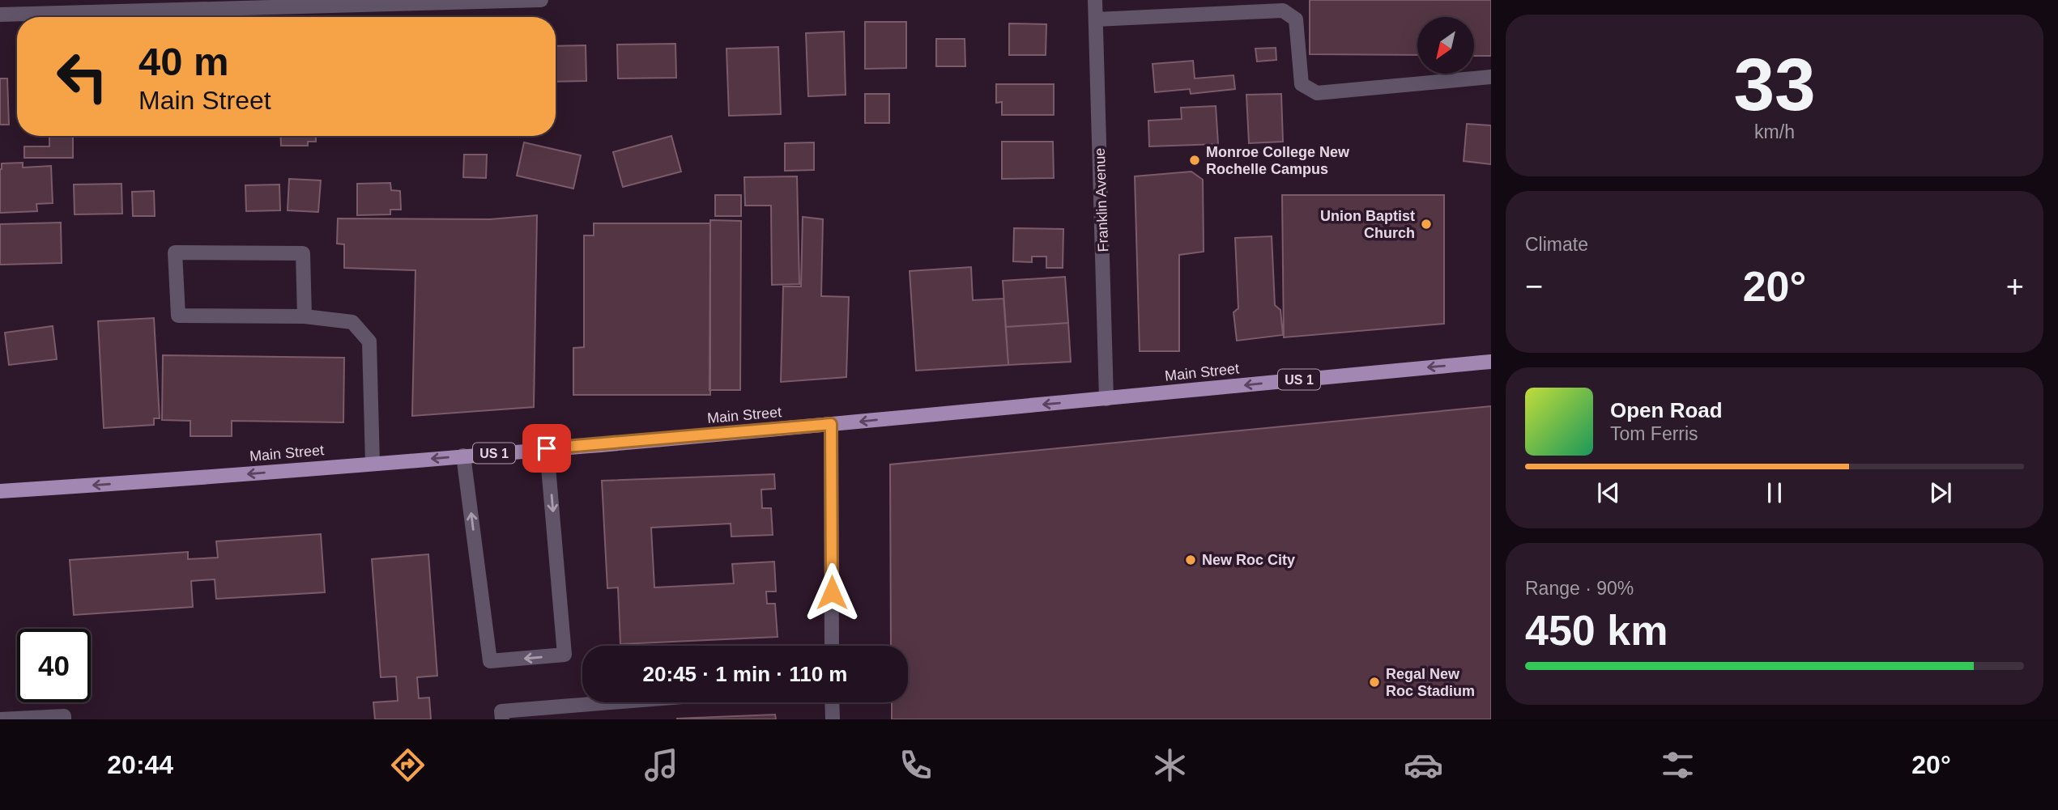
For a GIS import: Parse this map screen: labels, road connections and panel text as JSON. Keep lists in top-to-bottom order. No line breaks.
{"streets":{"main road":["Main Street","US 1"],"street":["Franklin Avenue"]},"crossings":[["Franklin Avenue","Main Street"]],"one_way":["Main Street"],"places":["Monroe College New Rochelle Campus","Union Baptist Church","New Roc City","Regal New Roc Stadium"],"north":"bottom left","page":{"tile":[["33","km/h"],"Climate",["Range · 90%","450 km"]],"turn":["40 m","Main Street"],"heat":["−","20°","+"],"song":["Open Road","Tom Ferris"],"limit":"40","trip":"20:45 · 1 min · 110 m","tabs":["20:44","20°"]}}
